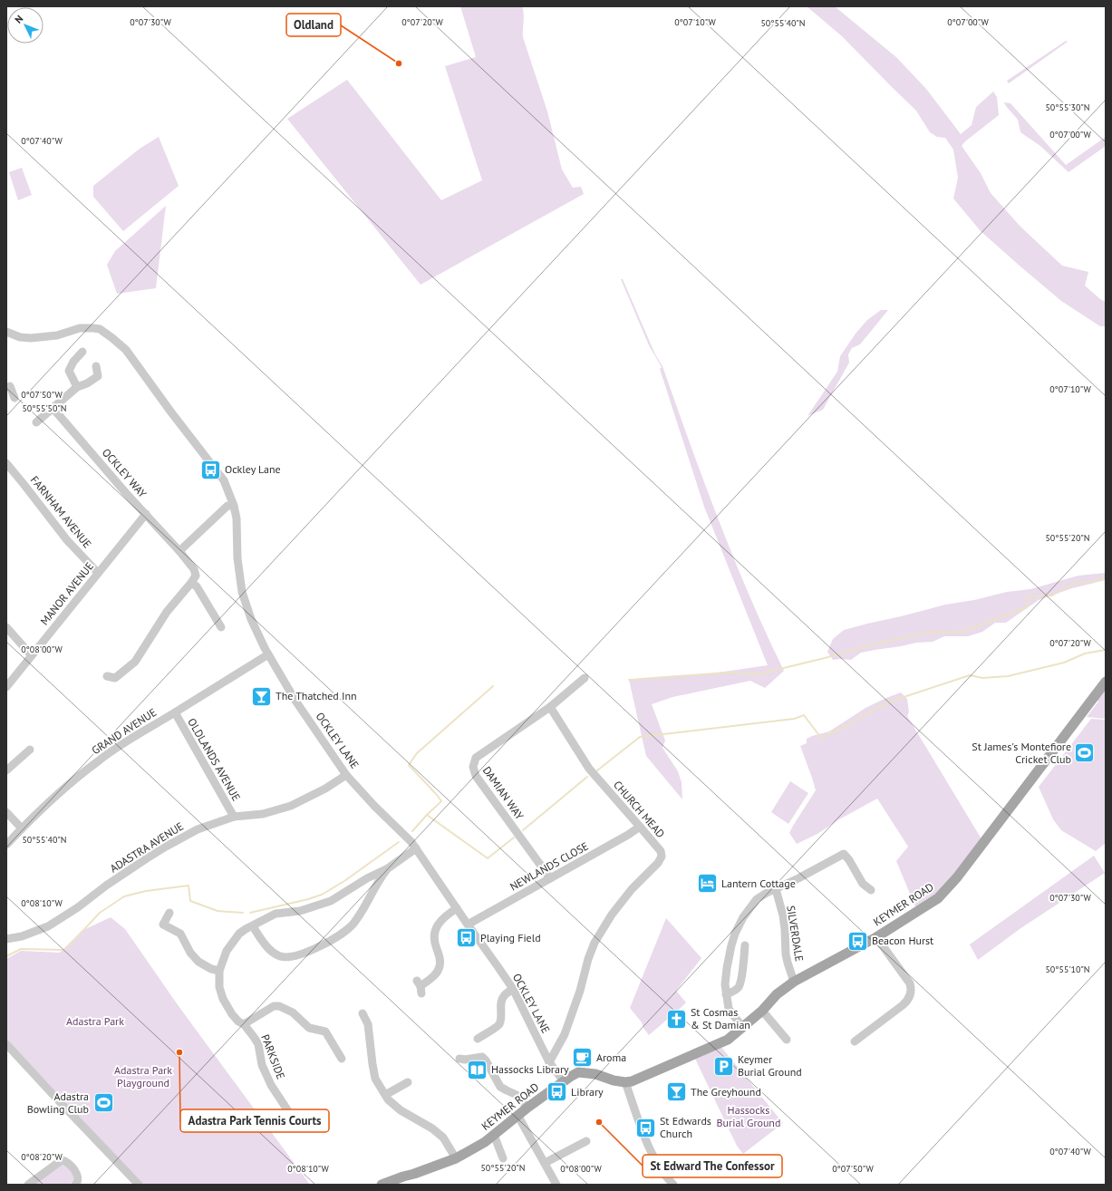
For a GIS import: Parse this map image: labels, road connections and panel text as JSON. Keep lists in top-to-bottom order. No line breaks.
{"streets":{"main road":["KEYMER ROAD"],"street":["OCKLEY WAY","FARNHAM AVENUE","MANOR AVENUE","GRAND AVENUE","OCKLEY LANE","OLDLANDS AVENUE","DAMIAN WAY","CHURCH MEAD","ADASTRA AVENUE","NEWLANDS CLOSE","SILVERDALE","PARKSIDE"]},"crossings":[["OCKLEY WAY","MANOR AVENUE"],["FARNHAM AVENUE","MANOR AVENUE"],["GRAND AVENUE","OCKLEY LANE"],["GRAND AVENUE","OLDLANDS AVENUE"],["OCKLEY LANE","CHURCH MEAD"],["OCKLEY LANE","ADASTRA AVENUE"],["OCKLEY LANE","NEWLANDS CLOSE"],["OCKLEY LANE","KEYMER ROAD"],["OLDLANDS AVENUE","ADASTRA AVENUE"],["DAMIAN WAY","CHURCH MEAD"],["DAMIAN WAY","NEWLANDS CLOSE"],["CHURCH MEAD","NEWLANDS CLOSE"],["KEYMER ROAD","SILVERDALE"]],"parks":["Adastra Park","Adastra Park Playground","Hassocks Burial Ground"],"places":{"other":["Oldland","Adastra Park Tennis Courts","St Edward The Confessor"],"bus stop":["Ockley Lane","Playing Field","Beacon Hurst","Library","St Edwards Church"],"bar":["The Thatched Inn","The Greyhound"],"sports":["St James's Montefiore Cricket Club","Adastra Bowling Club"],"hotel":["Lantern Cottage"],"church":["St Cosmas & St Damian"],"cafe":["Aroma"],"parking":["Keymer Burial Ground"],"library":["Hassocks Library"]},"north":"top left","coordinates":["0°07'30\"W","0°07'20\"W","0°07'10\"W","0°07'00\"W","50°55'40\"N","50°55'30\"N","0°07'40\"W","0°07'50\"W","50°55'50\"N","50°55'20\"N","0°08'00\"W","0°08'10\"W","50°55'10\"N","0°08'20\"W"]}
